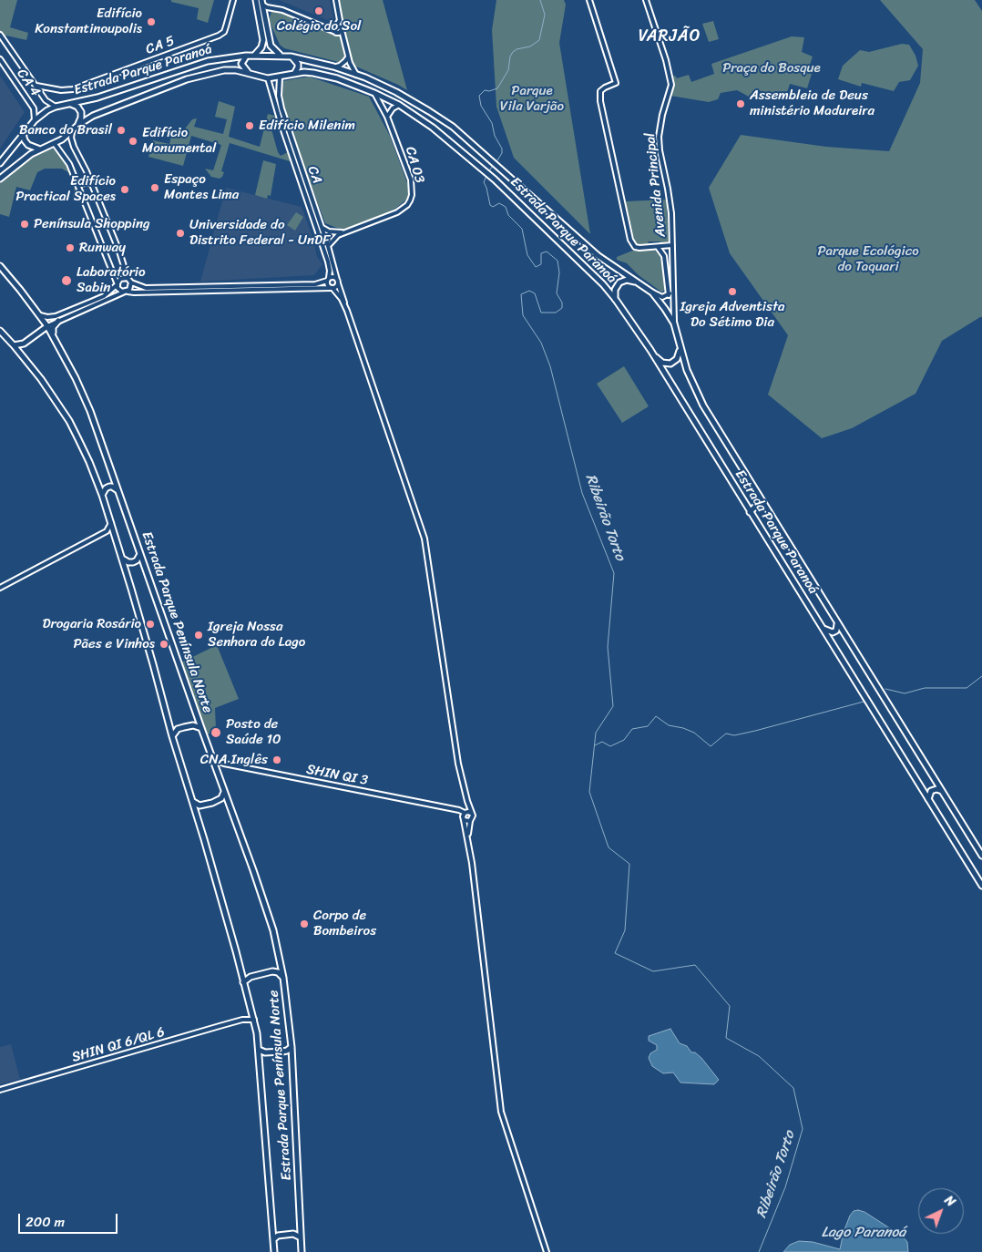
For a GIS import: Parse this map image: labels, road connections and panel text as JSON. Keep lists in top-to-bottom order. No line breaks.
{"streets":{"main road":["Estrada Parque Paranoá","Estrada Parque Península Norte"],"street":["CA 5","CA 4","CA 03","CA","Avenida Principal","SHIN QI 3","SHIN QI 6/QL 6"]},"crossings":[["Estrada Parque Paranoá","CA 4"],["Estrada Parque Paranoá","CA 03"],["Estrada Parque Paranoá","CA"],["Estrada Parque Paranoá","Avenida Principal"],["CA 03","CA"],["Estrada Parque Península Norte","SHIN QI 3"],["Estrada Parque Península Norte","SHIN QI 6/QL 6"]],"districts":["VARJÃO"],"water":["Ribeirão Torto","Lago Paranoá"],"parks":["Praça do Bosque","Parque Vila Varjão","Parque Ecológico do Taquari"],"places":["Colégio do Sol","Edifício Konstantinoupolis","Assembleia de Deus ministério Madureira","Edifício Milenim","Banco do Brasil","Edifício Monumental","Espaço Montes Lima","Edifício Practical Spaces","Península Shopping","Universidade do Distrito Federal - UnDF","Runway","Laboratório Sabin","Igreja Adventista Do Sétimo Dia","Drogaria Rosário","Igreja Nossa Senhora do Lago","Pães e Vinhos","Posto de Saúde 10","CNA Inglês","Corpo de Bombeiros"],"scale_bar":"200 m","north":"top right"}
